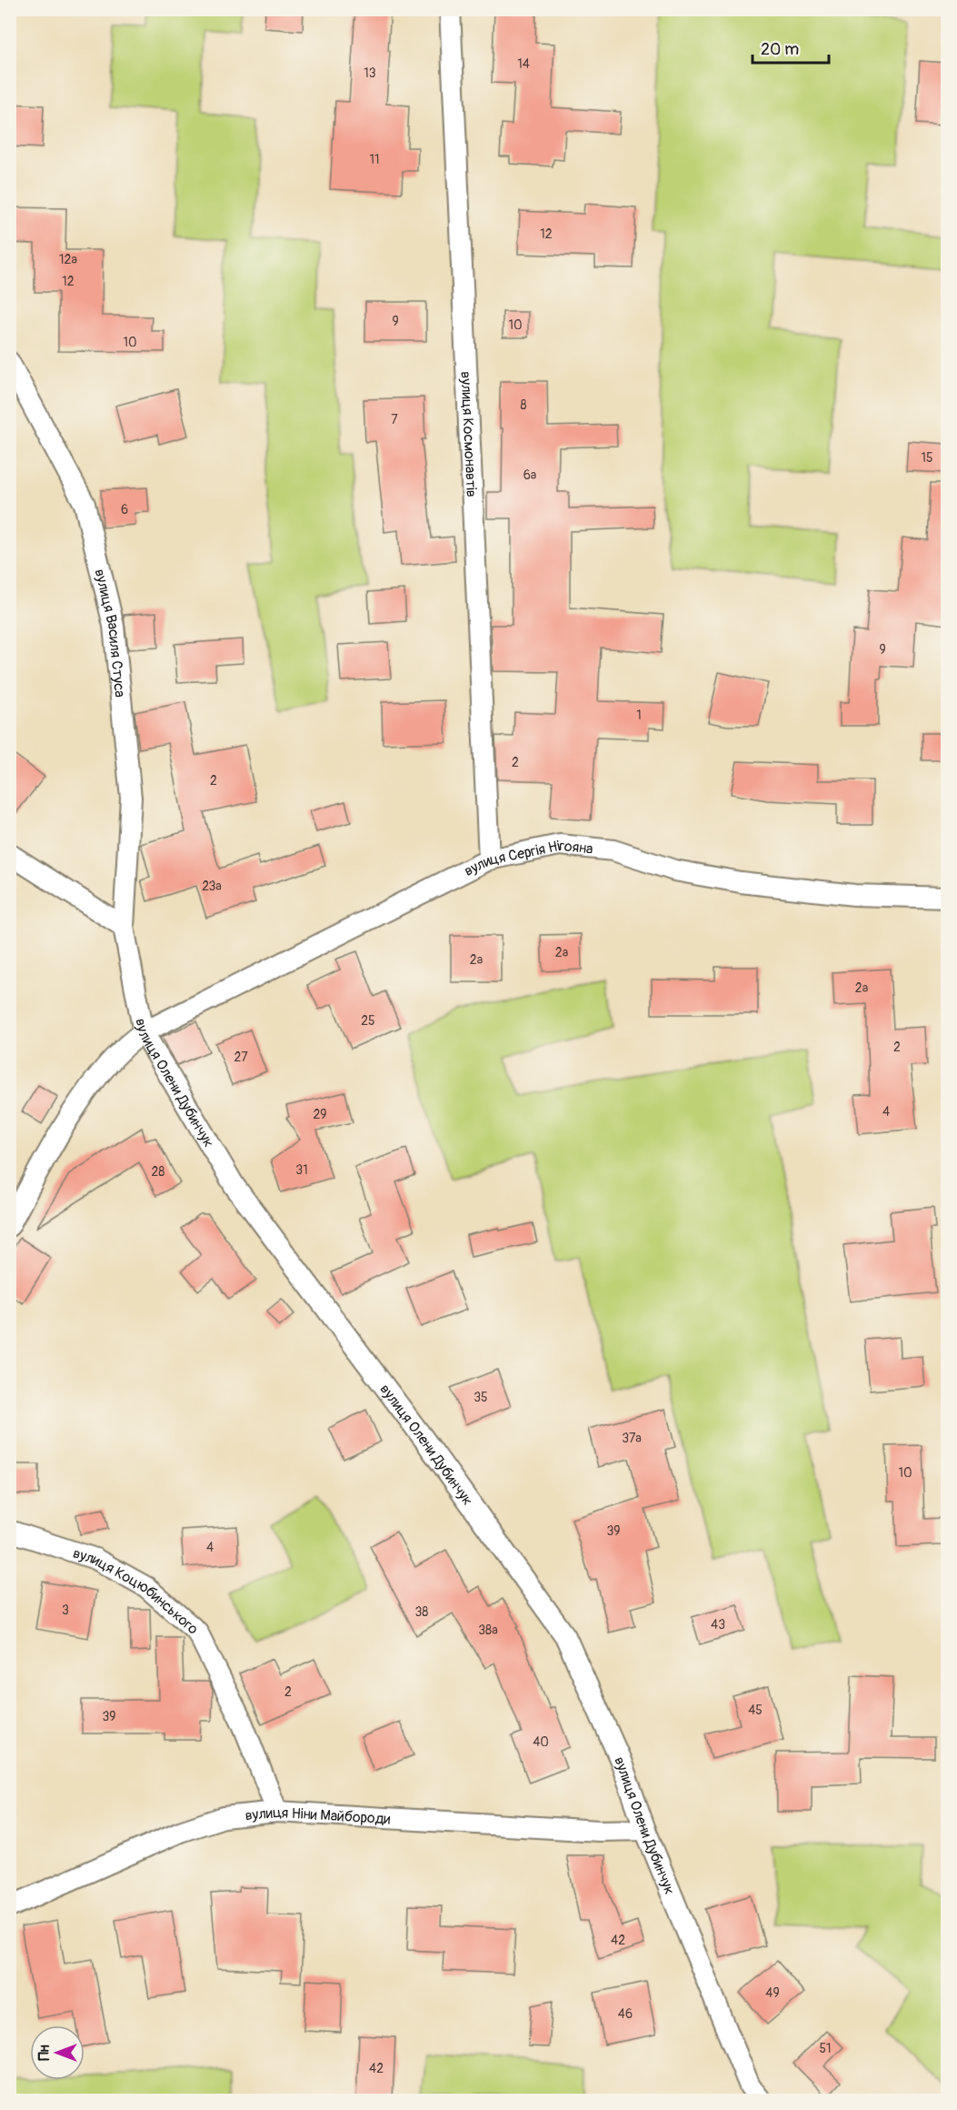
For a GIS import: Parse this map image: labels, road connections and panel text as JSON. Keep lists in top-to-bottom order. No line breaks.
{"streets":{"street":["вулиця Космонавтів","вулиця Василя Стуса","вулиця Сергія Нігояна","вулиця Олени Дубинчук","вулиця Коцюбинського","вулиця Ніни Майбороди"]},"crossings":[["вулиця Космонавтів","вулиця Сергія Нігояна"],["вулиця Василя Стуса","вулиця Олени Дубинчук"],["вулиця Сергія Нігояна","вулиця Олени Дубинчук"],["вулиця Олени Дубинчук","вулиця Ніни Майбороди"],["вулиця Коцюбинського","вулиця Ніни Майбороди"]],"house_numbers":["14","13","11","12","12а","12","9","10","10","8","7","15","6а","6","9","1","2","2","23а","2а","2а","2а","25","2","27","4","29","31","28","35","37а","10","39","4","3","38","43","38а","2","45","39","40","42","49","46","51","42"],"scale_bar":"20 m","north":"left"}
